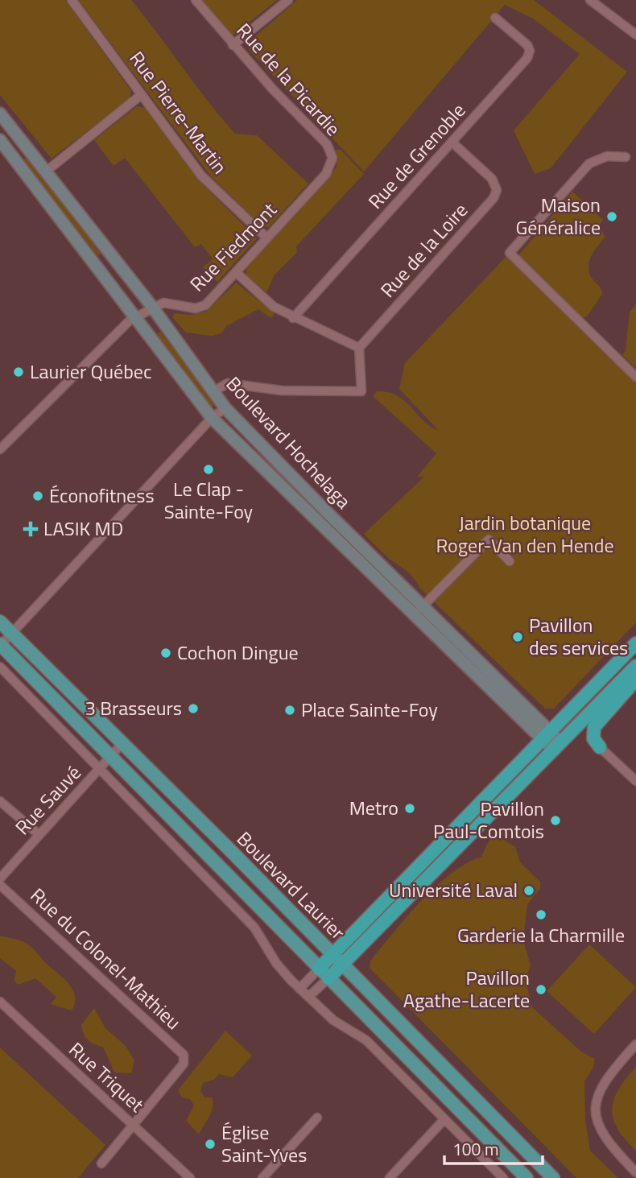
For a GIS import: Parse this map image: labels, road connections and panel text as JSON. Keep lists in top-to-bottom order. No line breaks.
{"streets":{"main road":["Boulevard Hochelaga","Boulevard Laurier"],"street":["Rue de la Picardie","Rue Pierre-Martin","Rue de Grenoble","Rue Fiedmont","Rue de la Loire","Rue Sauvé","Rue du Colonel-Mathieu","Rue Triquet"]},"crossings":[["Rue de la Picardie","Rue Fiedmont"],["Rue Pierre-Martin","Rue Fiedmont"],["Rue de Grenoble","Rue de la Loire"],["Rue Fiedmont","Boulevard Hochelaga"],["Rue Sauvé","Boulevard Laurier"],["Rue du Colonel-Mathieu","Rue Triquet"]],"parks":["Jardin botanique Roger-Van den Hende"],"places":{"other":["Maison Généralice","Laurier Québec","Le Clap - Sainte-Foy","Éconofitness","Pavillon des services","Cochon Dingue","3 Brasseurs","Place Sainte-Foy","Metro","Pavillon Paul-Comtois","Université Laval","Garderie la Charmille","Pavillon Agathe-Lacerte","Église Saint-Yves"],"health":["LASIK MD"]},"scale_bar":"100 m"}
